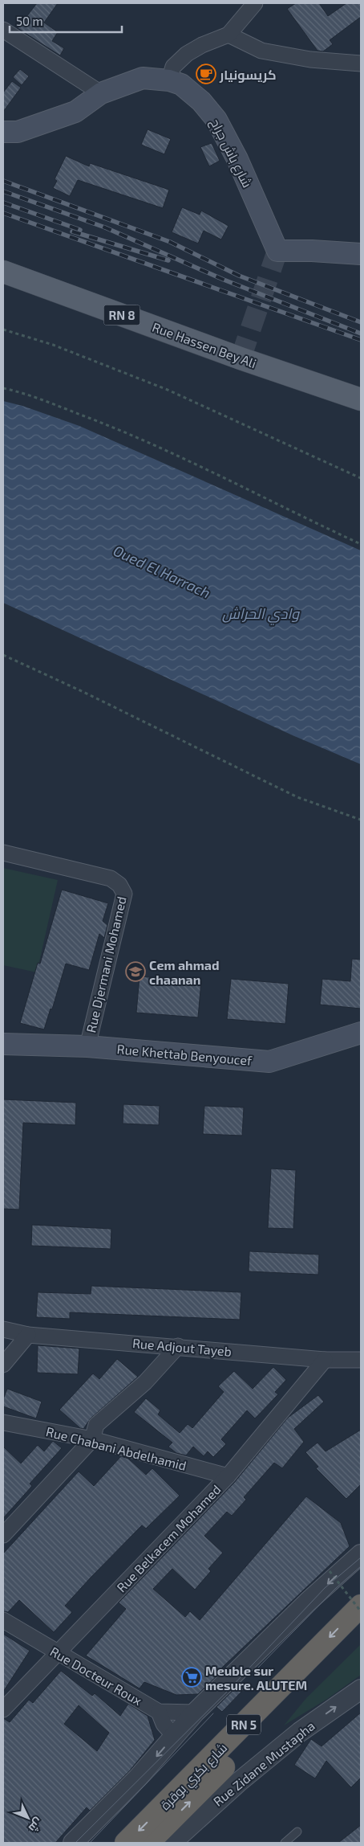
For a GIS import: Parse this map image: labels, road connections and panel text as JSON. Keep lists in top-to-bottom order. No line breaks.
{"streets":{"highway":["RN 5","شارع بكري بوقرة"],"main road":["شارع باش جراح","RN 8","Rue Hassen Bey Ali","Rue Khettab Benyoucef"],"street":["Rue Djermani Mohamed","Rue Adjout Tayeb","Rue Chabani Abdelhamid","Rue Belkacem Mohamed","Rue Docteur Roux","Rue Zidane Mustapha"]},"crossings":[["Rue Djermani Mohamed","Rue Khettab Benyoucef"],["Rue Adjout Tayeb","Rue Belkacem Mohamed"],["Rue Chabani Abdelhamid","Rue Belkacem Mohamed"],["Rue Belkacem Mohamed","Rue Docteur Roux"]],"water":["Oued El Harrach","وادي الحراش"],"places":{"cafe":["كريسونيار"],"school or university":["Cem ahmad chaanan"],"supermarket":["Meuble sur mesure. ALUTEM"]},"scale_bar":"50 m","north":"bottom right"}
